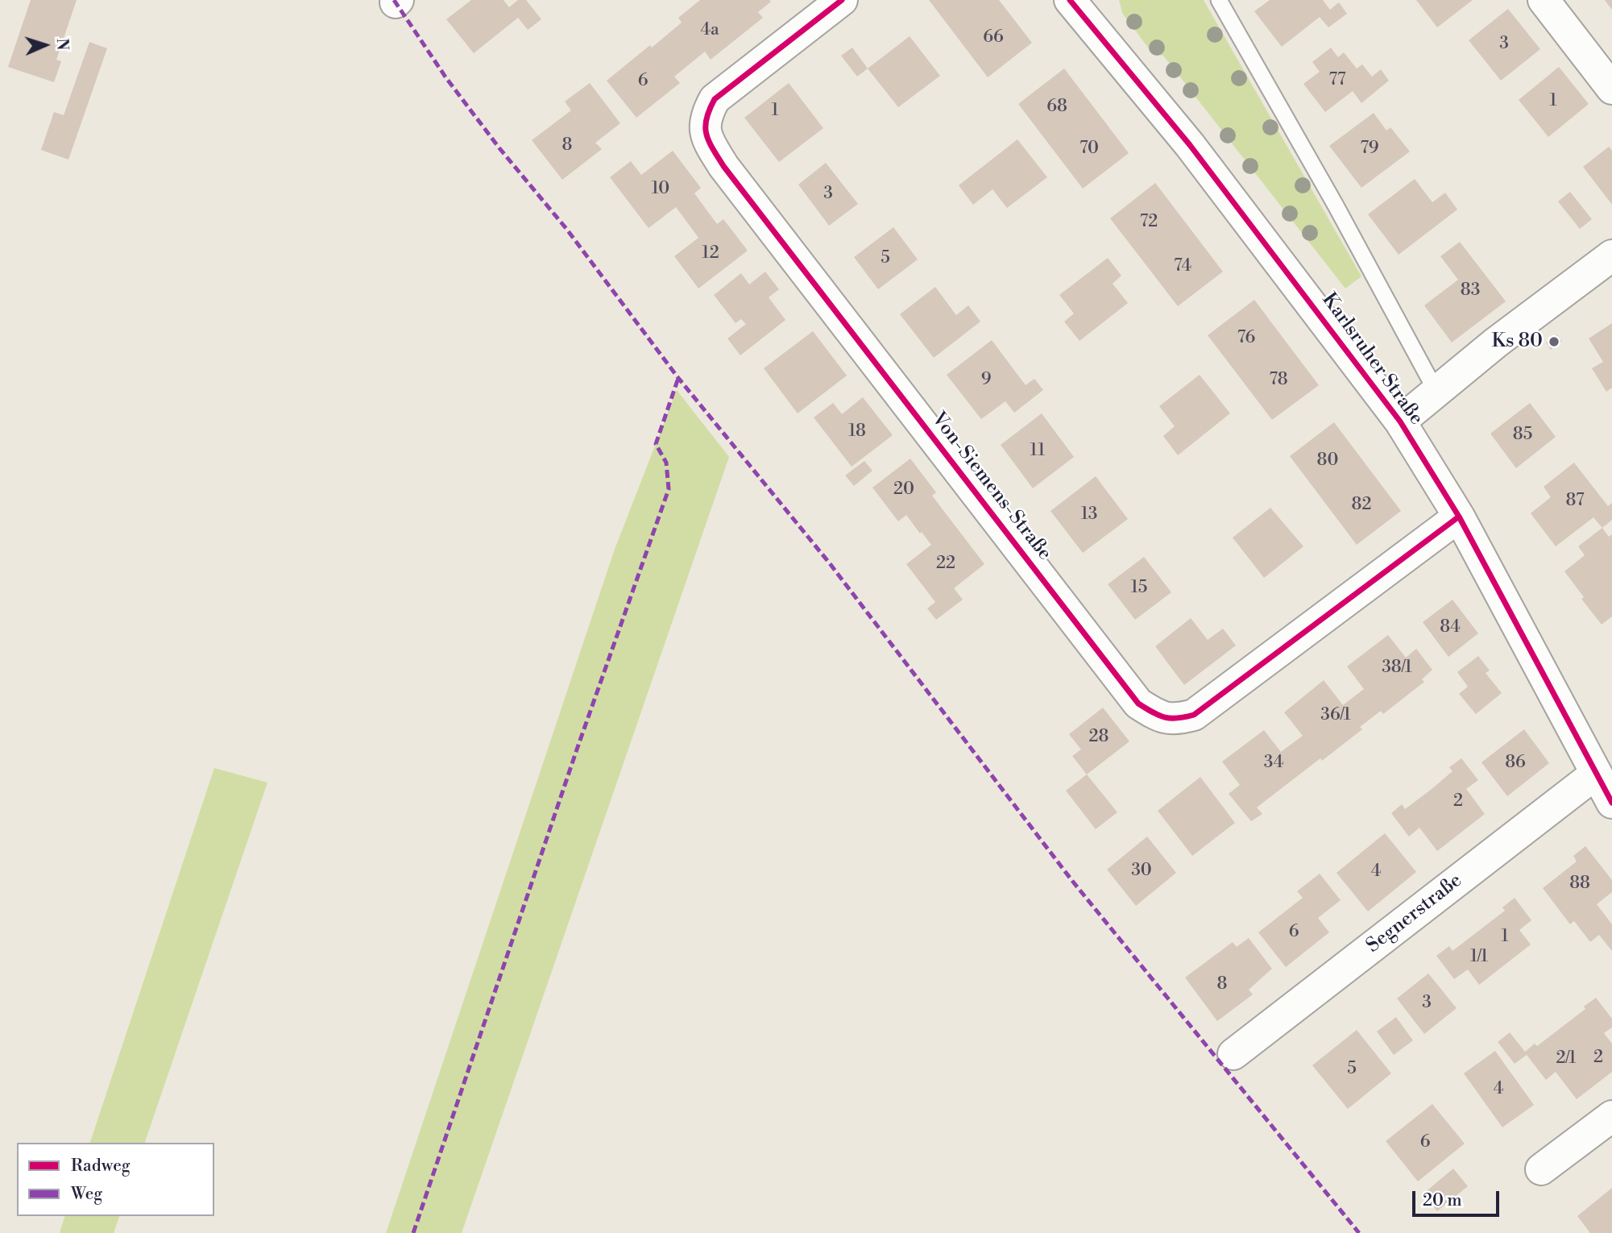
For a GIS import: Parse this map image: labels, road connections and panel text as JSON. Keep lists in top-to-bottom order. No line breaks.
{"streets":{"street":["Karlsruher Straße","Von-Siemens-Straße","Segnerstraße"]},"crossings":[["Karlsruher Straße","Von-Siemens-Straße"],["Karlsruher Straße","Segnerstraße"]],"places":["Ks 80"],"house_numbers":["4a","66","3","77","6","1","68","1","8","70","79","10","3","72","12","5","74","83","76","9","78","18","85","11","80","20","87","82","13","22","15","84","38/1","36/1","28","34","86","2","30","4","88","6","1","1/1","8","3","2","2/1","5","4","6"],"legend":["Radweg","Weg"],"scale_bar":"20 m","north":"right"}
